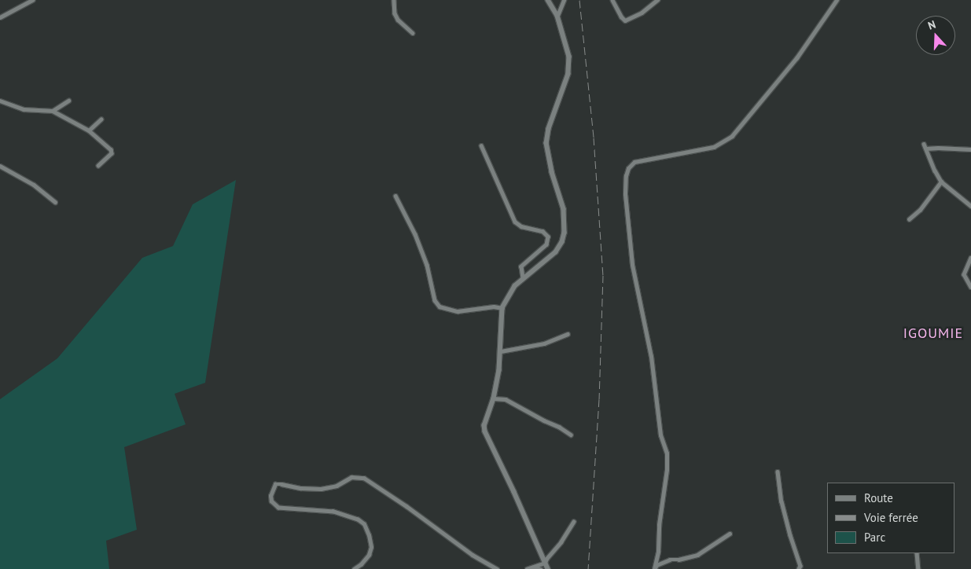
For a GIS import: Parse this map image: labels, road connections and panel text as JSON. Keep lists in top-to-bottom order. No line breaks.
{"districts":["IGOUMIE"],"legend":["Route","Voie ferrée","Parc"],"north":"top"}
